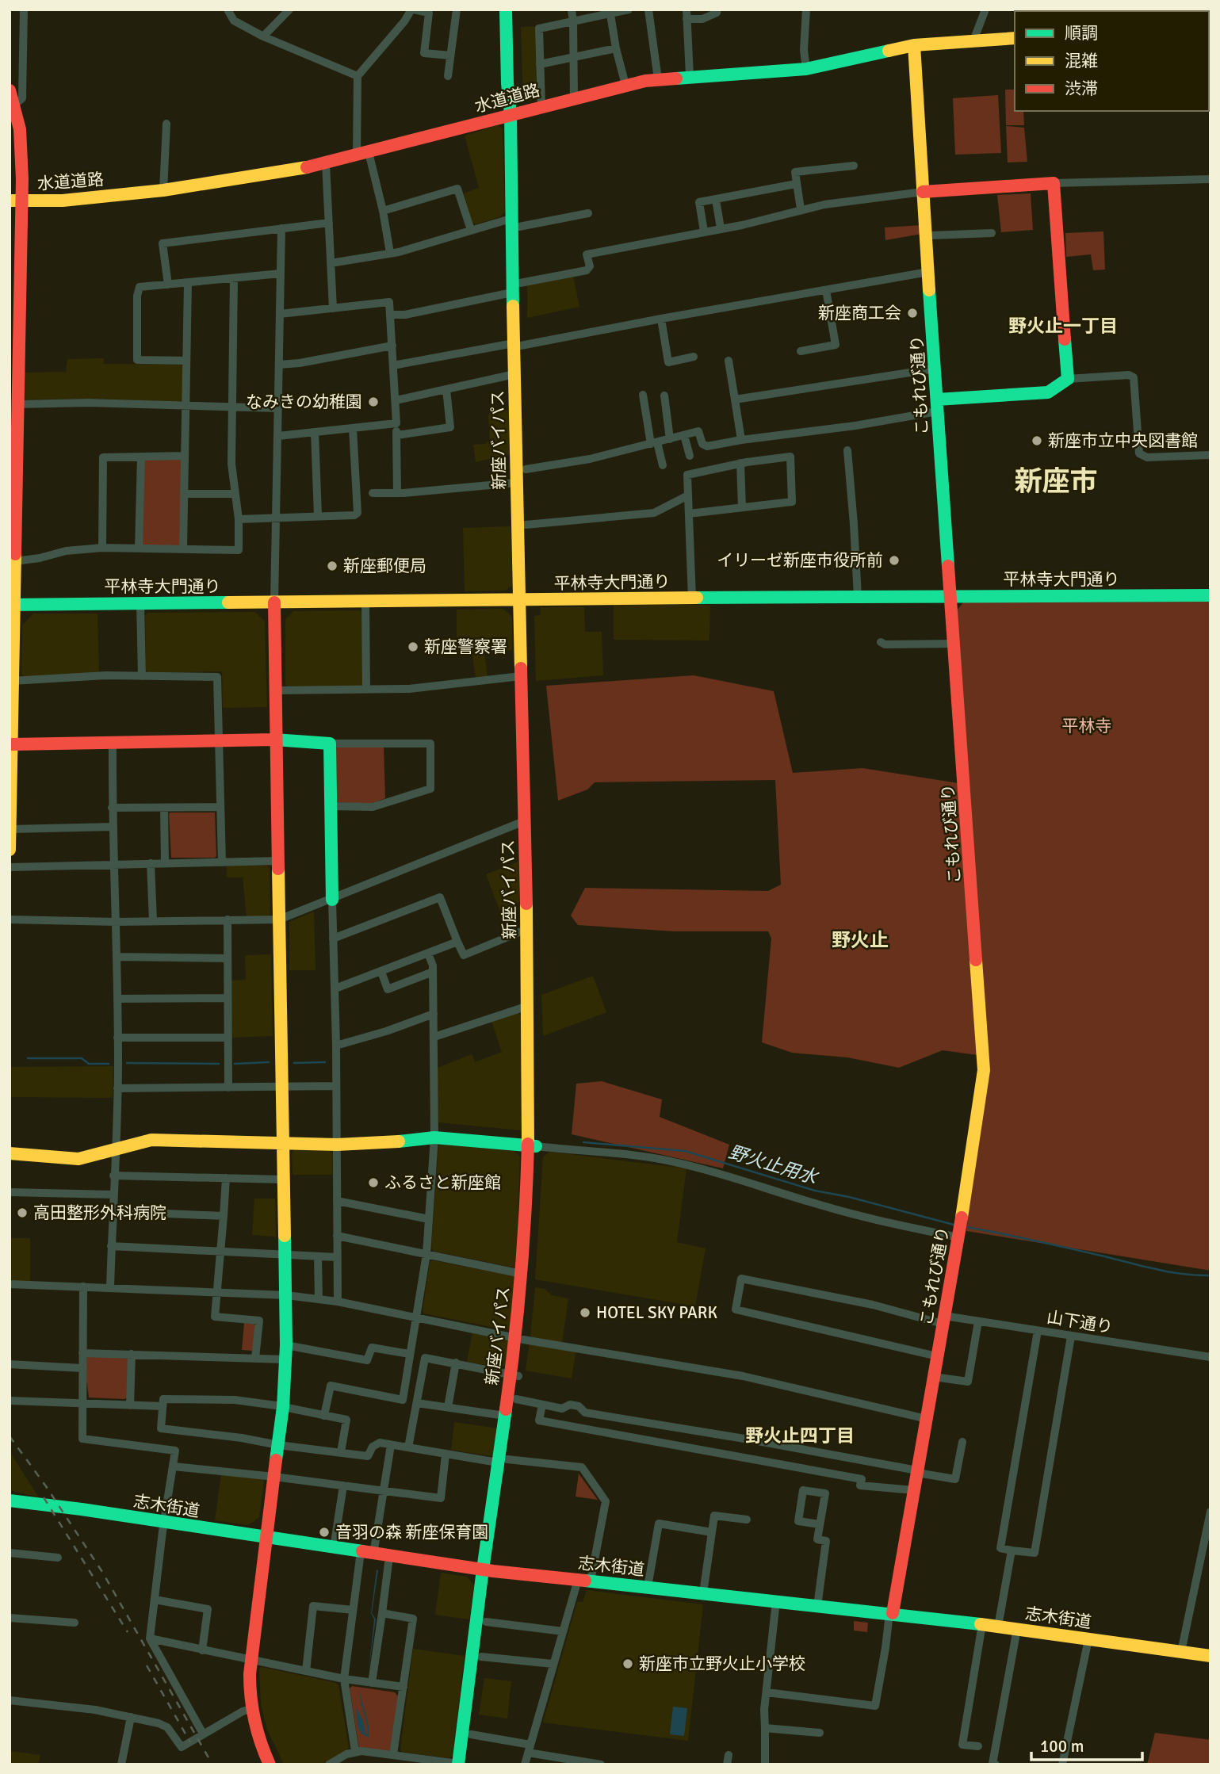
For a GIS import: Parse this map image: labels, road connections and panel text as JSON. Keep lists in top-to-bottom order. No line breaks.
{"streets":{"main road":["水道道路","こもれび通り","新座バイパス","平林寺大門通り","志木街道"],"street":["山下通り"]},"crossings":[["水道道路","こもれび通り"],["水道道路","新座バイパス"],["こもれび通り","平林寺大門通り"],["こもれび通り","山下通り"],["こもれび通り","志木街道"],["新座バイパス","平林寺大門通り"],["新座バイパス","志木街道"]],"districts":["野火止一丁目","新座市","野火止","野火止四丁目"],"water":["野火止用水"],"parks":["平林寺"],"places":["新座商工会","なみきの幼稚園","新座市立中央図書館","イリーゼ新座市役所前","新座郵便局","新座警察署","ふるさと新座館","高田整形外科病院","HOTEL SKY PARK","音羽の森 新座保育園","新座市立野火止小学校"],"legend":["順調","混雑","渋滞"],"scale_bar":"100 m"}
